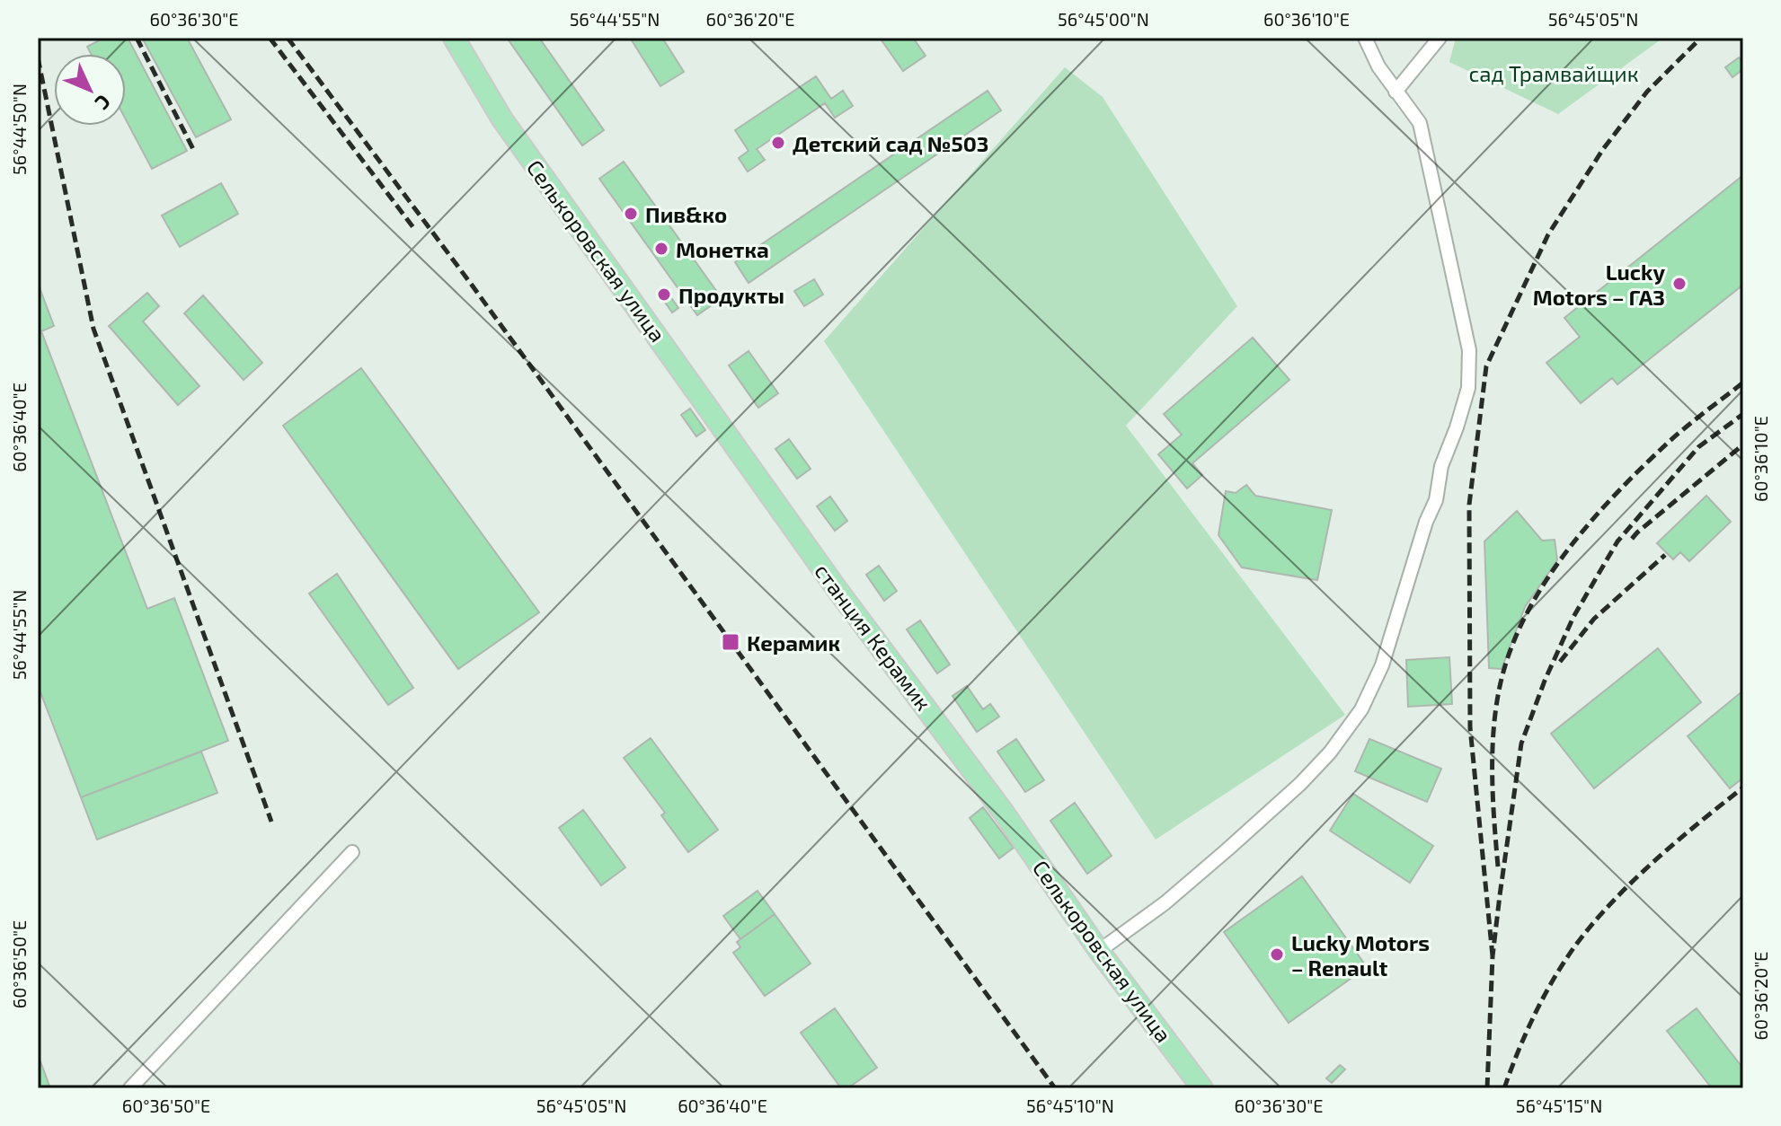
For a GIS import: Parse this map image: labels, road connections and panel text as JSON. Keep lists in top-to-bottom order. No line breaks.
{"streets":{"main road":["Селькоровская улица","станция Керамик"]},"crossings":[["Селькоровская улица","станция Керамик"]],"parks":["сад Трамвайщик"],"places":{"other":["Детский сад №503","Пив&ко","Монетка","Lucky Motors – ГАЗ","Продукты","Lucky Motors – Renault"],"transit":["Керамик"]},"north":"bottom right","coordinates":["60°36'30\"E","56°44'55\"N","60°36'20\"E","56°45'00\"N","60°36'10\"E","56°45'05\"N","56°44'50\"N","60°36'40\"E","60°36'50\"E","56°45'10\"N","56°45'15\"N"]}
